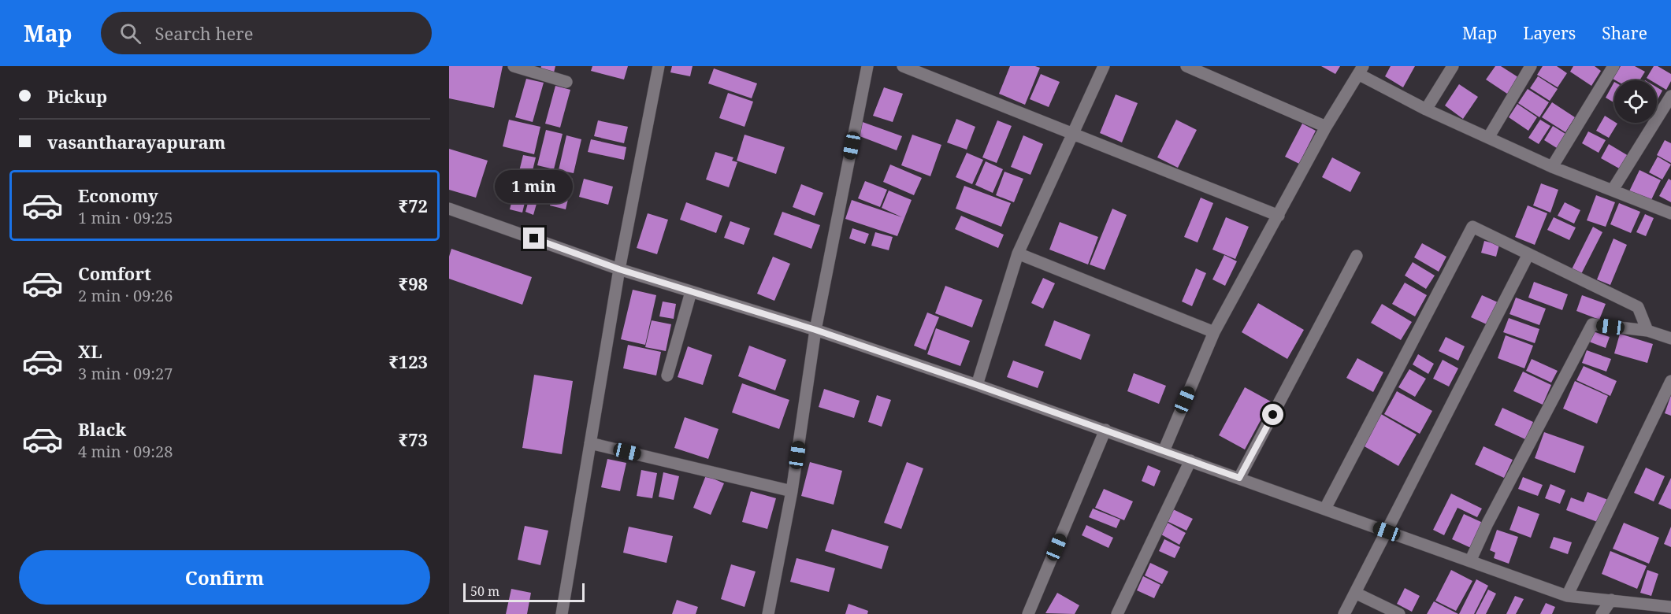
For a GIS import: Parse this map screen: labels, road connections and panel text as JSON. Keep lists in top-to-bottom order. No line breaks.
{"scale_bar":"50 m","page":{"header":"Map","search":"Search here","nav":["Map","Layers","Share"],"banner":["Pickup","vasantharayapuram"],"list":[{"name":"Economy","note":"1 min · 09:25","value":"₹72"},{"name":"Comfort","note":"2 min · 09:26","value":"₹98"},{"name":"XL","note":"3 min · 09:27","value":"₹123"},{"name":"Black","note":"4 min · 09:28","value":"₹73"}],"bubble":"1 min","buttons":"Confirm","scale":"50 m"}}
